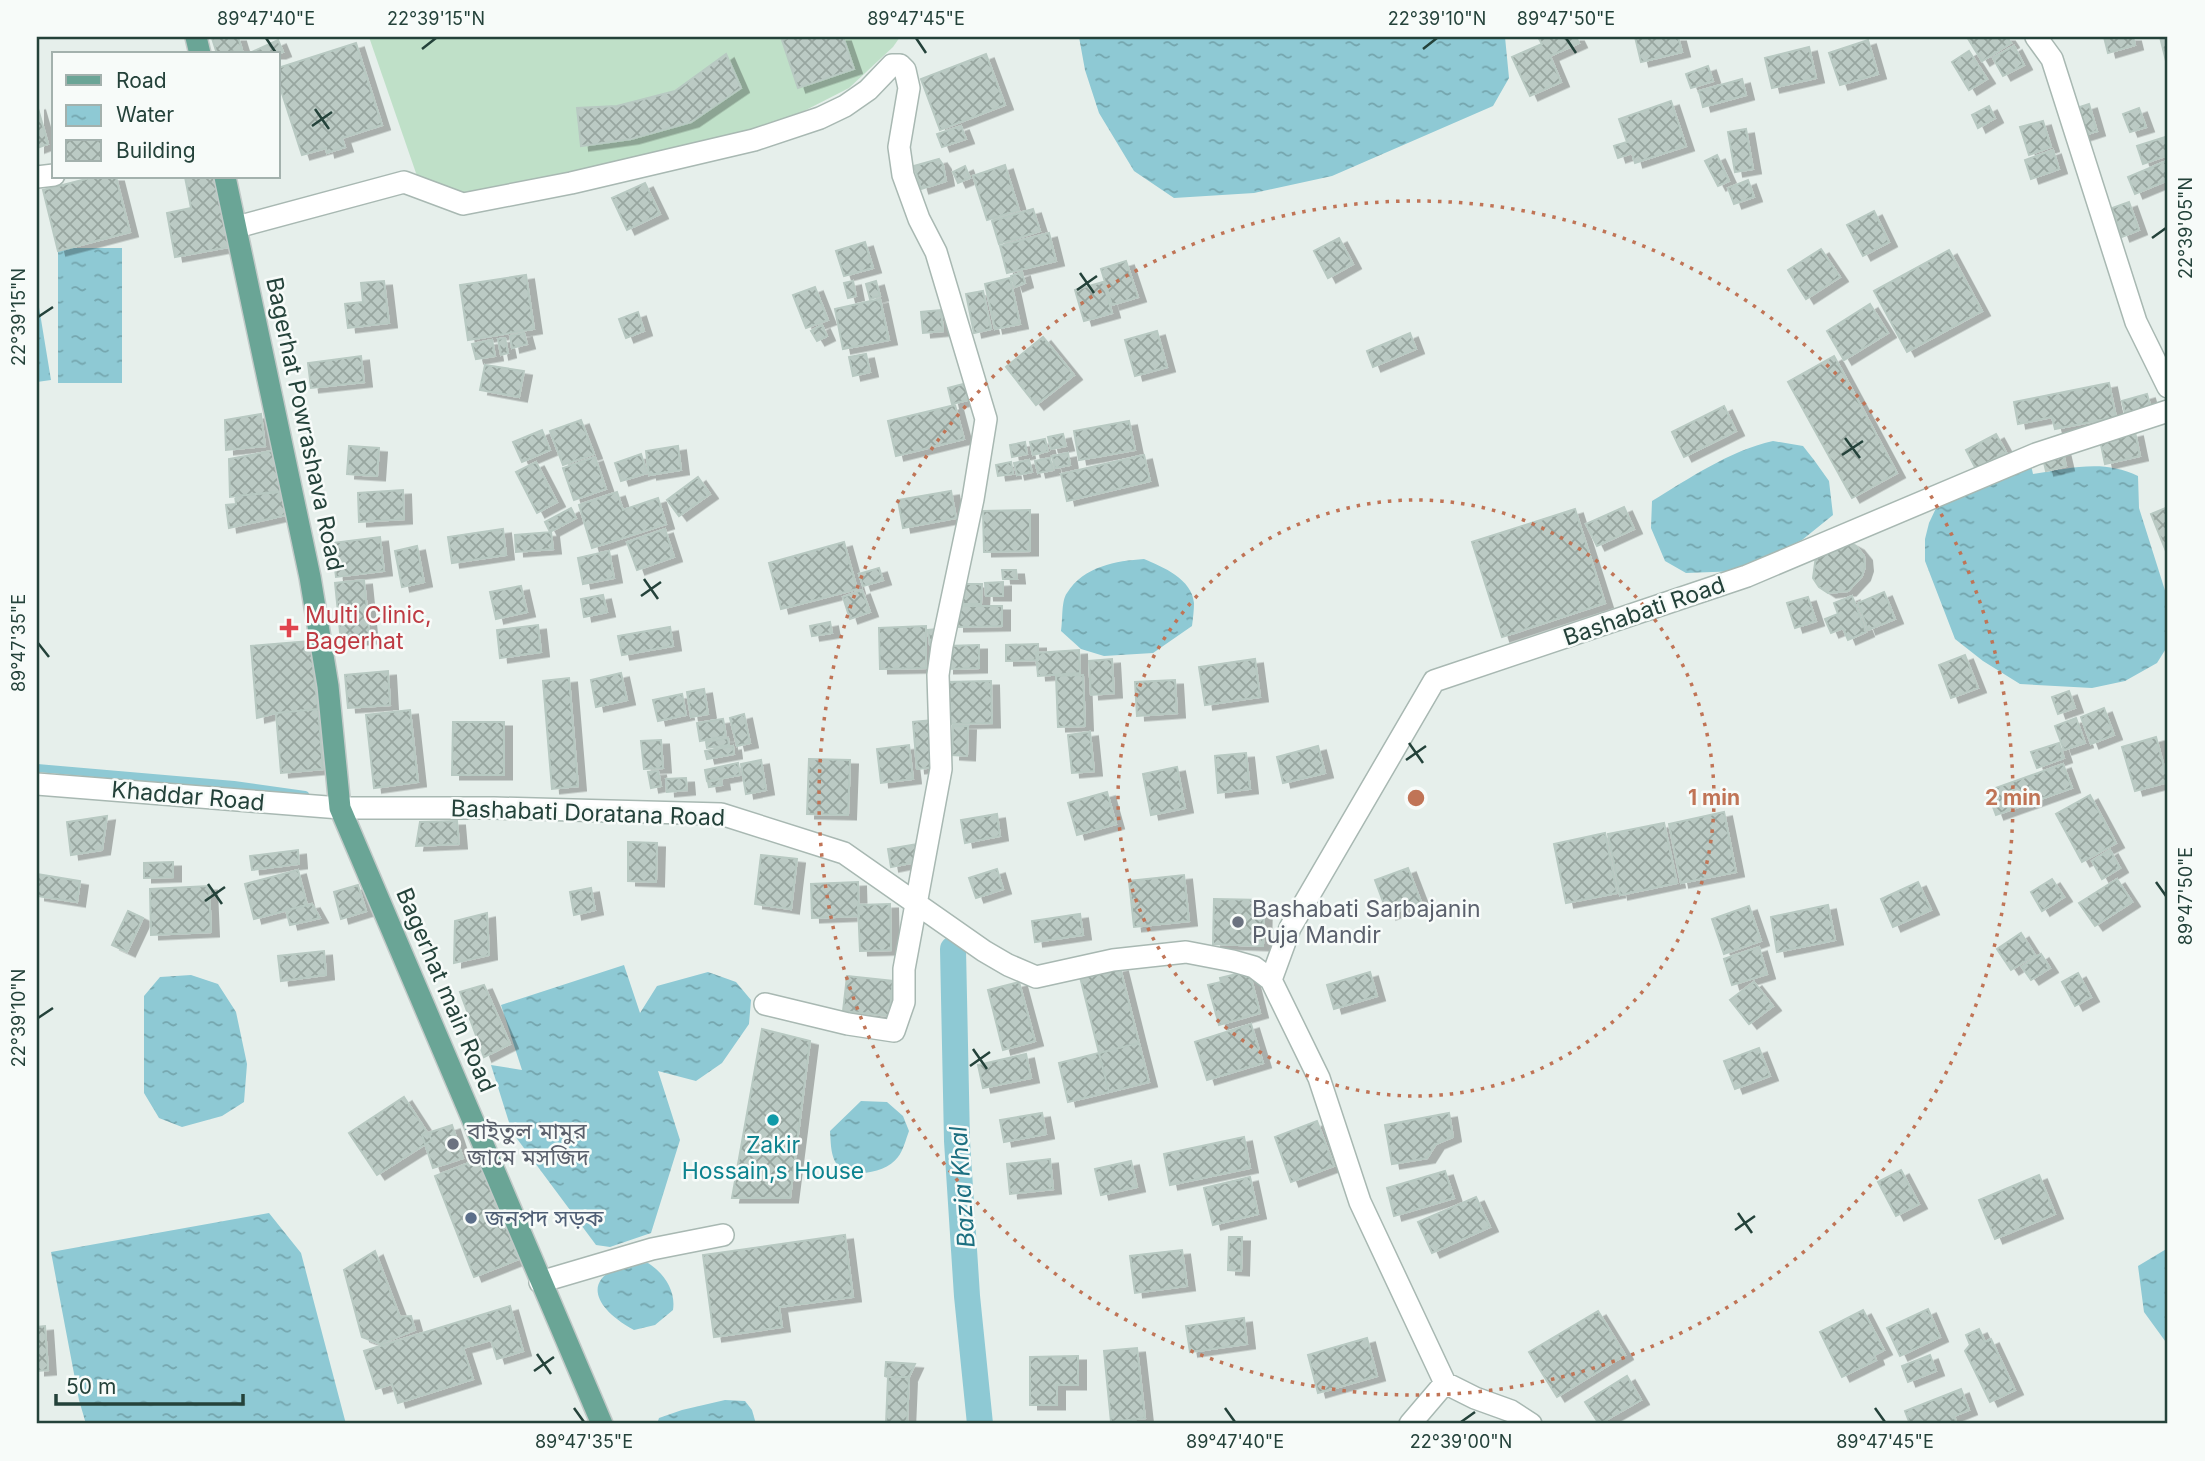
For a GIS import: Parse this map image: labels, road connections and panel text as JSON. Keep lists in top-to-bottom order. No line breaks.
{"streets":{"main road":["Bagerhat Powrashava Road","Bagerhat main Road"],"street":["Bashabati Road","Khaddar Road","Bashabati Doratana Road"]},"crossings":[["Bagerhat Powrashava Road","Khaddar Road"],["Bagerhat Powrashava Road","Bashabati Doratana Road"],["Bagerhat Powrashava Road","Bagerhat main Road"],["Bashabati Road","Bashabati Doratana Road"],["Khaddar Road","Bashabati Doratana Road"],["Khaddar Road","Bagerhat main Road"],["Bashabati Doratana Road","Bagerhat main Road"]],"water":["Bazia Khal"],"places":{"health":["Multi Clinic, Bagerhat"],"other":["Bashabati Sarbajanin Puja Mandir","Zakir Hossain,s House","বাইতুল মামুর জামে মসজিদ","জনপদ সড়ক"]},"legend":["Road","Water","Building"],"scale_bar":"50 m","coordinates":["89°47'40\"E","22°39'15\"N","89°47'45\"E","22°39'10\"N","89°47'50\"E","22°39'05\"N","89°47'35\"E","22°39'00\"N"],"rings":["1 min","2 min"]}
